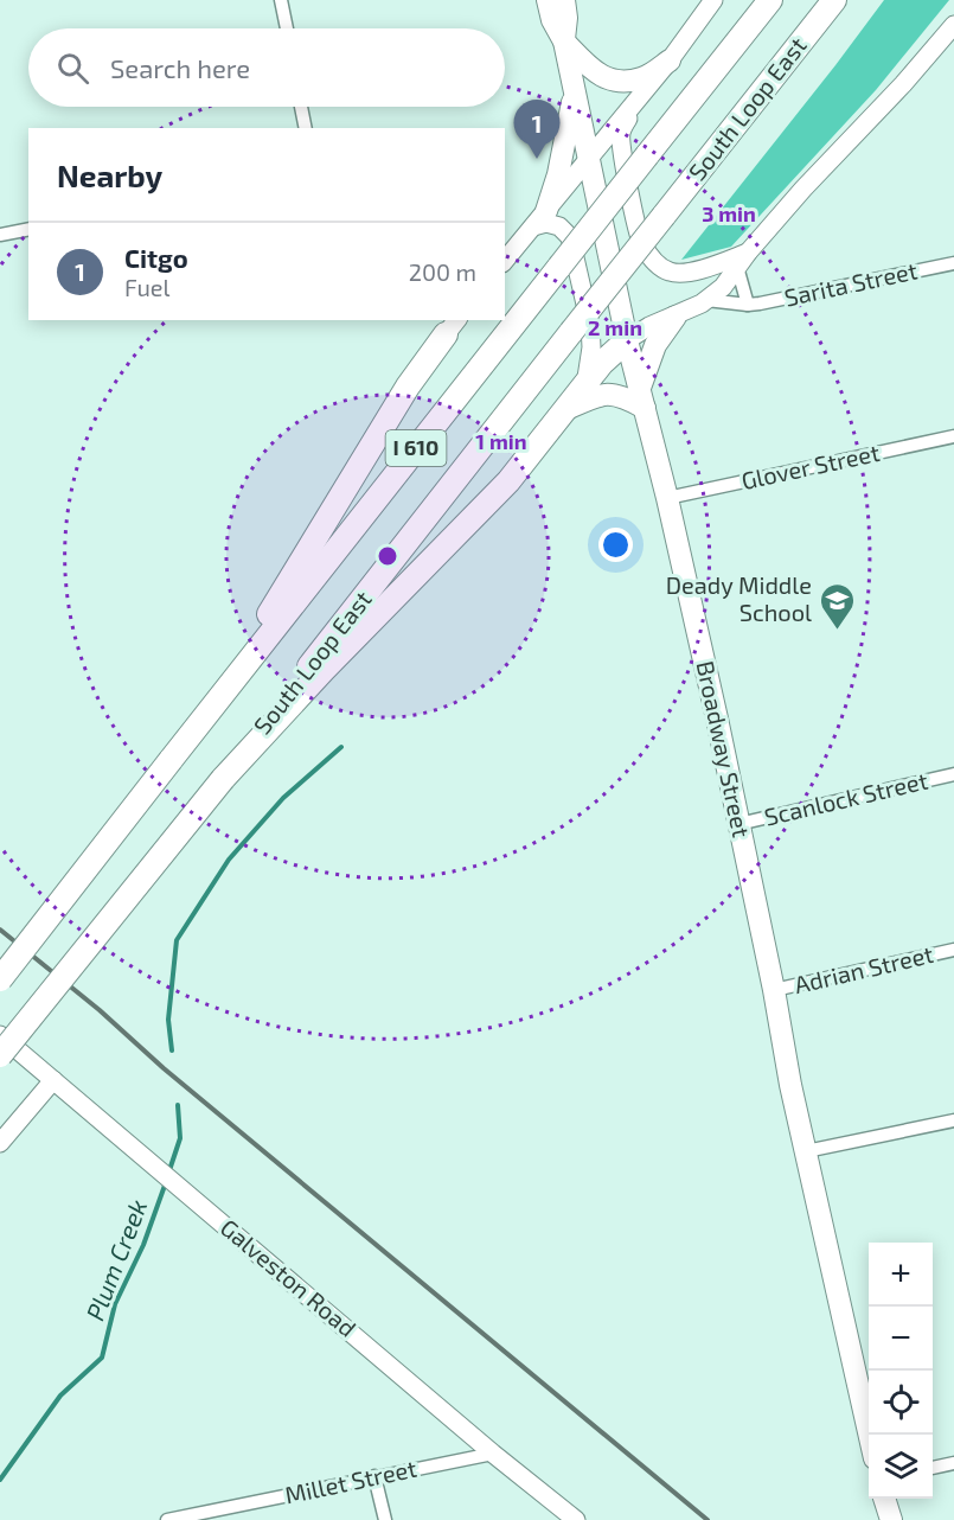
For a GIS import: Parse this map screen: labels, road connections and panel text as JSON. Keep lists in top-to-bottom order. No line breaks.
{"streets":{"highway":["South Loop East","I 610"],"main road":["Broadway Street","Galveston Road"],"street":["Sarita Street","Glover Street","Scanlock Street","Adrian Street","Millet Street"]},"crossings":[["Glover Street","Broadway Street"],["Broadway Street","Scanlock Street"],["Broadway Street","Adrian Street"],["Galveston Road","Millet Street"]],"water":["Plum Creek"],"places":{"school or university":["Deady Middle School"]},"page":{"search":"Search here","pins":"1","heading":"Nearby","list":[{"mark":"1","name":"Citgo","note":"Fuel","value":"200 m"}],"map_buttons":["+","−"]},"rings":["3 min","2 min","1 min"]}
